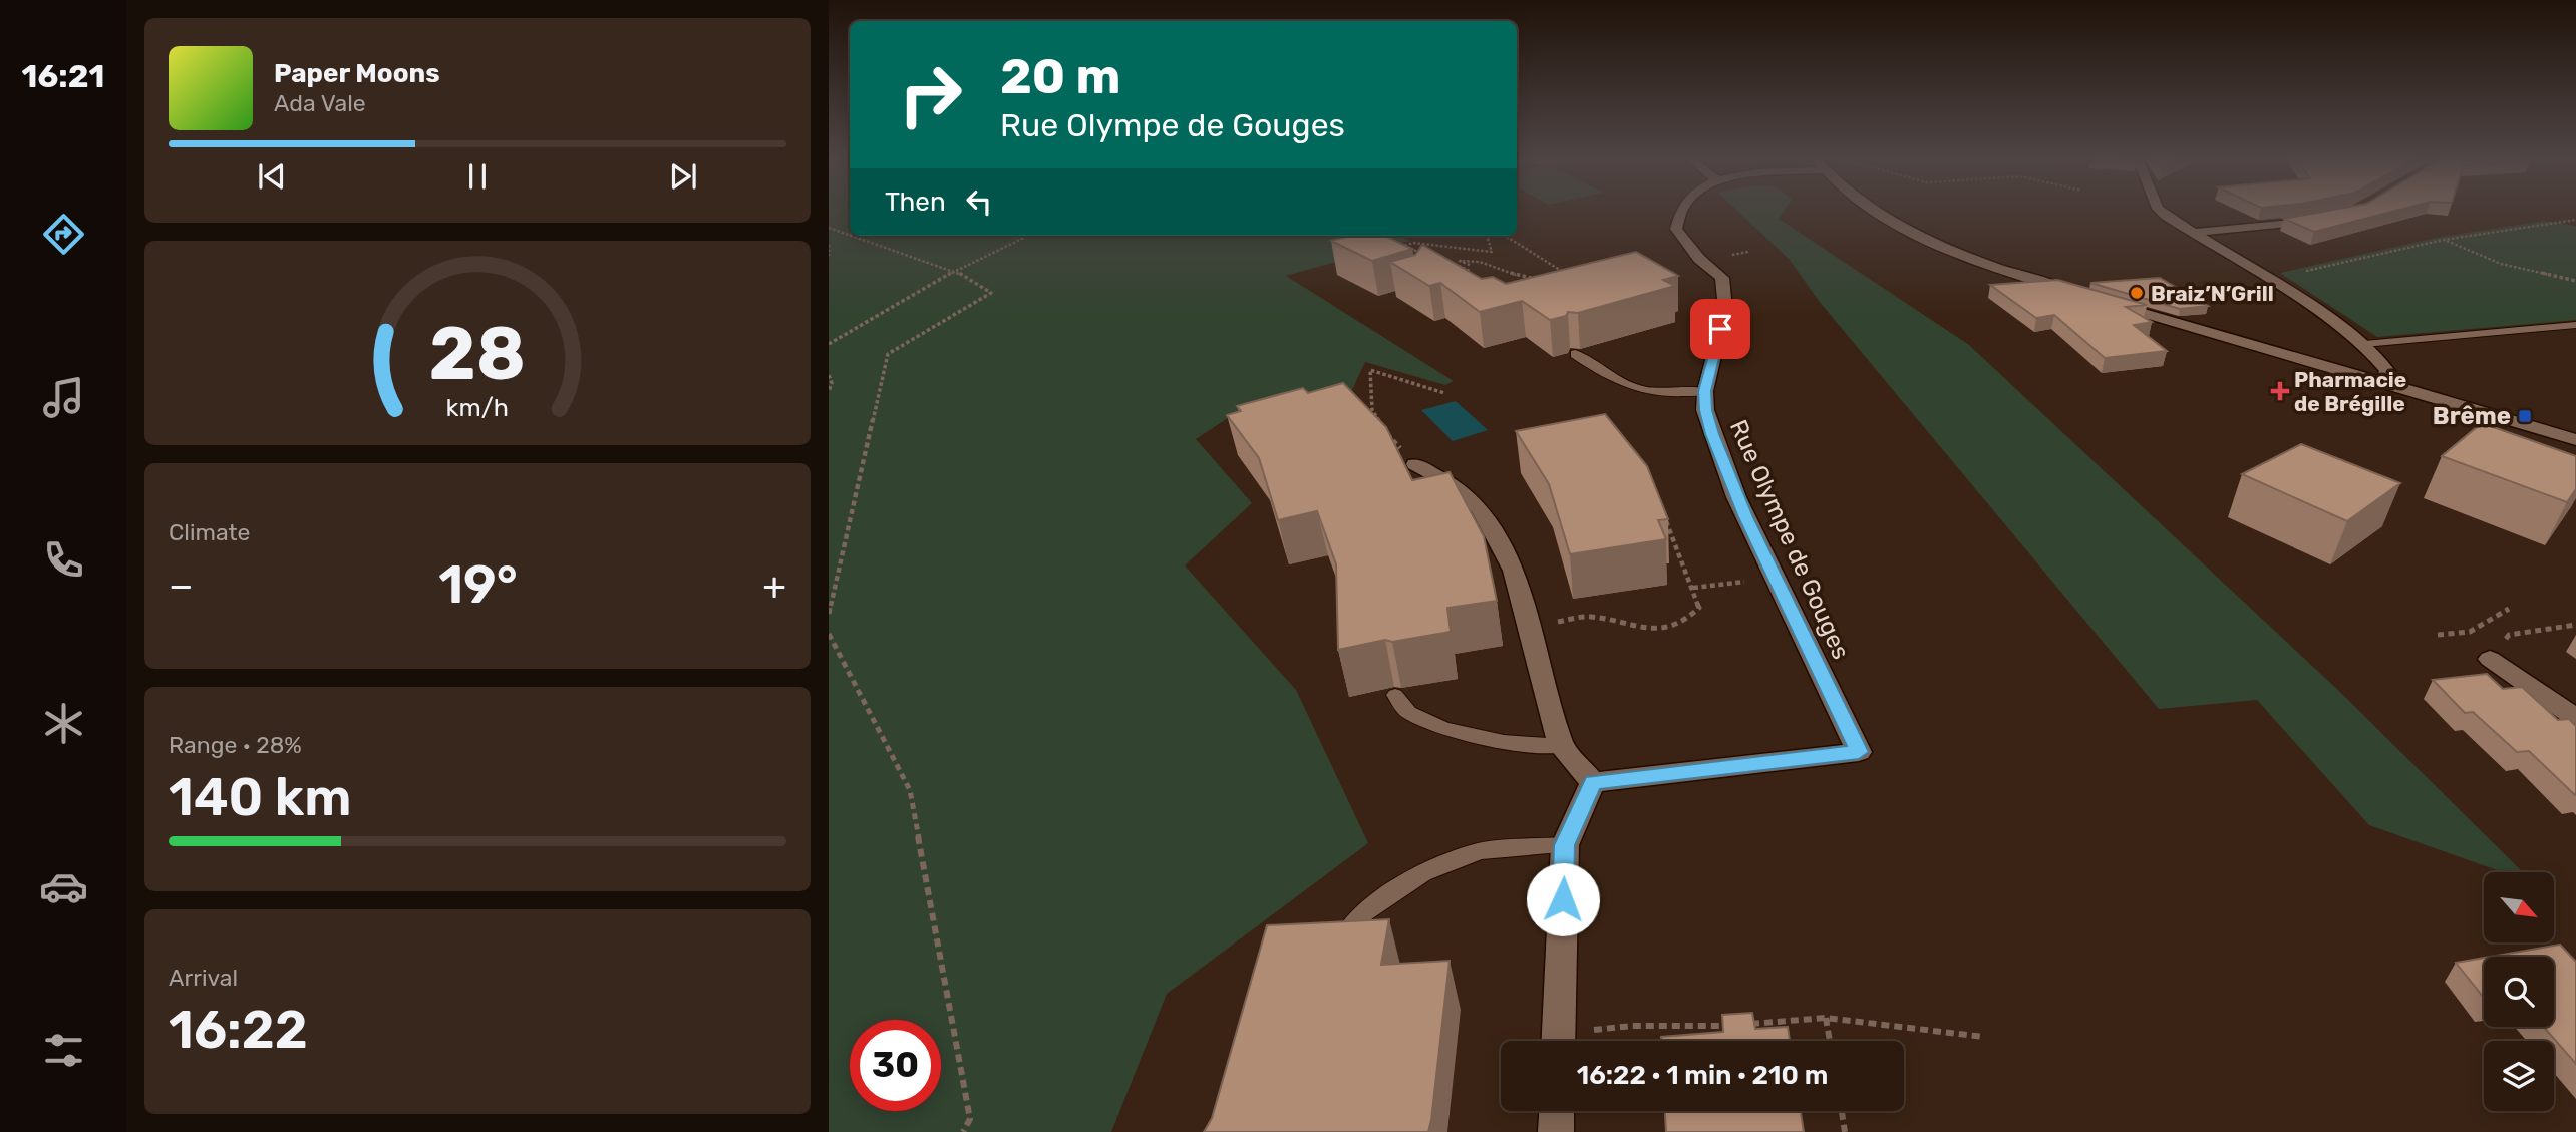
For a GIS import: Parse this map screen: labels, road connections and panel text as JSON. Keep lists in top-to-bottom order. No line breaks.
{"streets":{"street":["Rue Olympe de Gouges"]},"places":{"other":["Braiz’N’Grill"],"health":["Pharmacie de Brégille"],"transit":["Brême"]},"north":"bottom right","page":{"tabs":"16:21","turn":["20 m","Rue Olympe de Gouges"],"song":["Paper Moons","Ada Vale"],"then":"Then","tile":["Climate",["Range · 28%","140 km"],["Arrival","16:22"]],"heat":["−","19°","+"],"limit":"30","trip":"16:22 · 1 min · 210 m","gauge":["28","km/h"]}}
